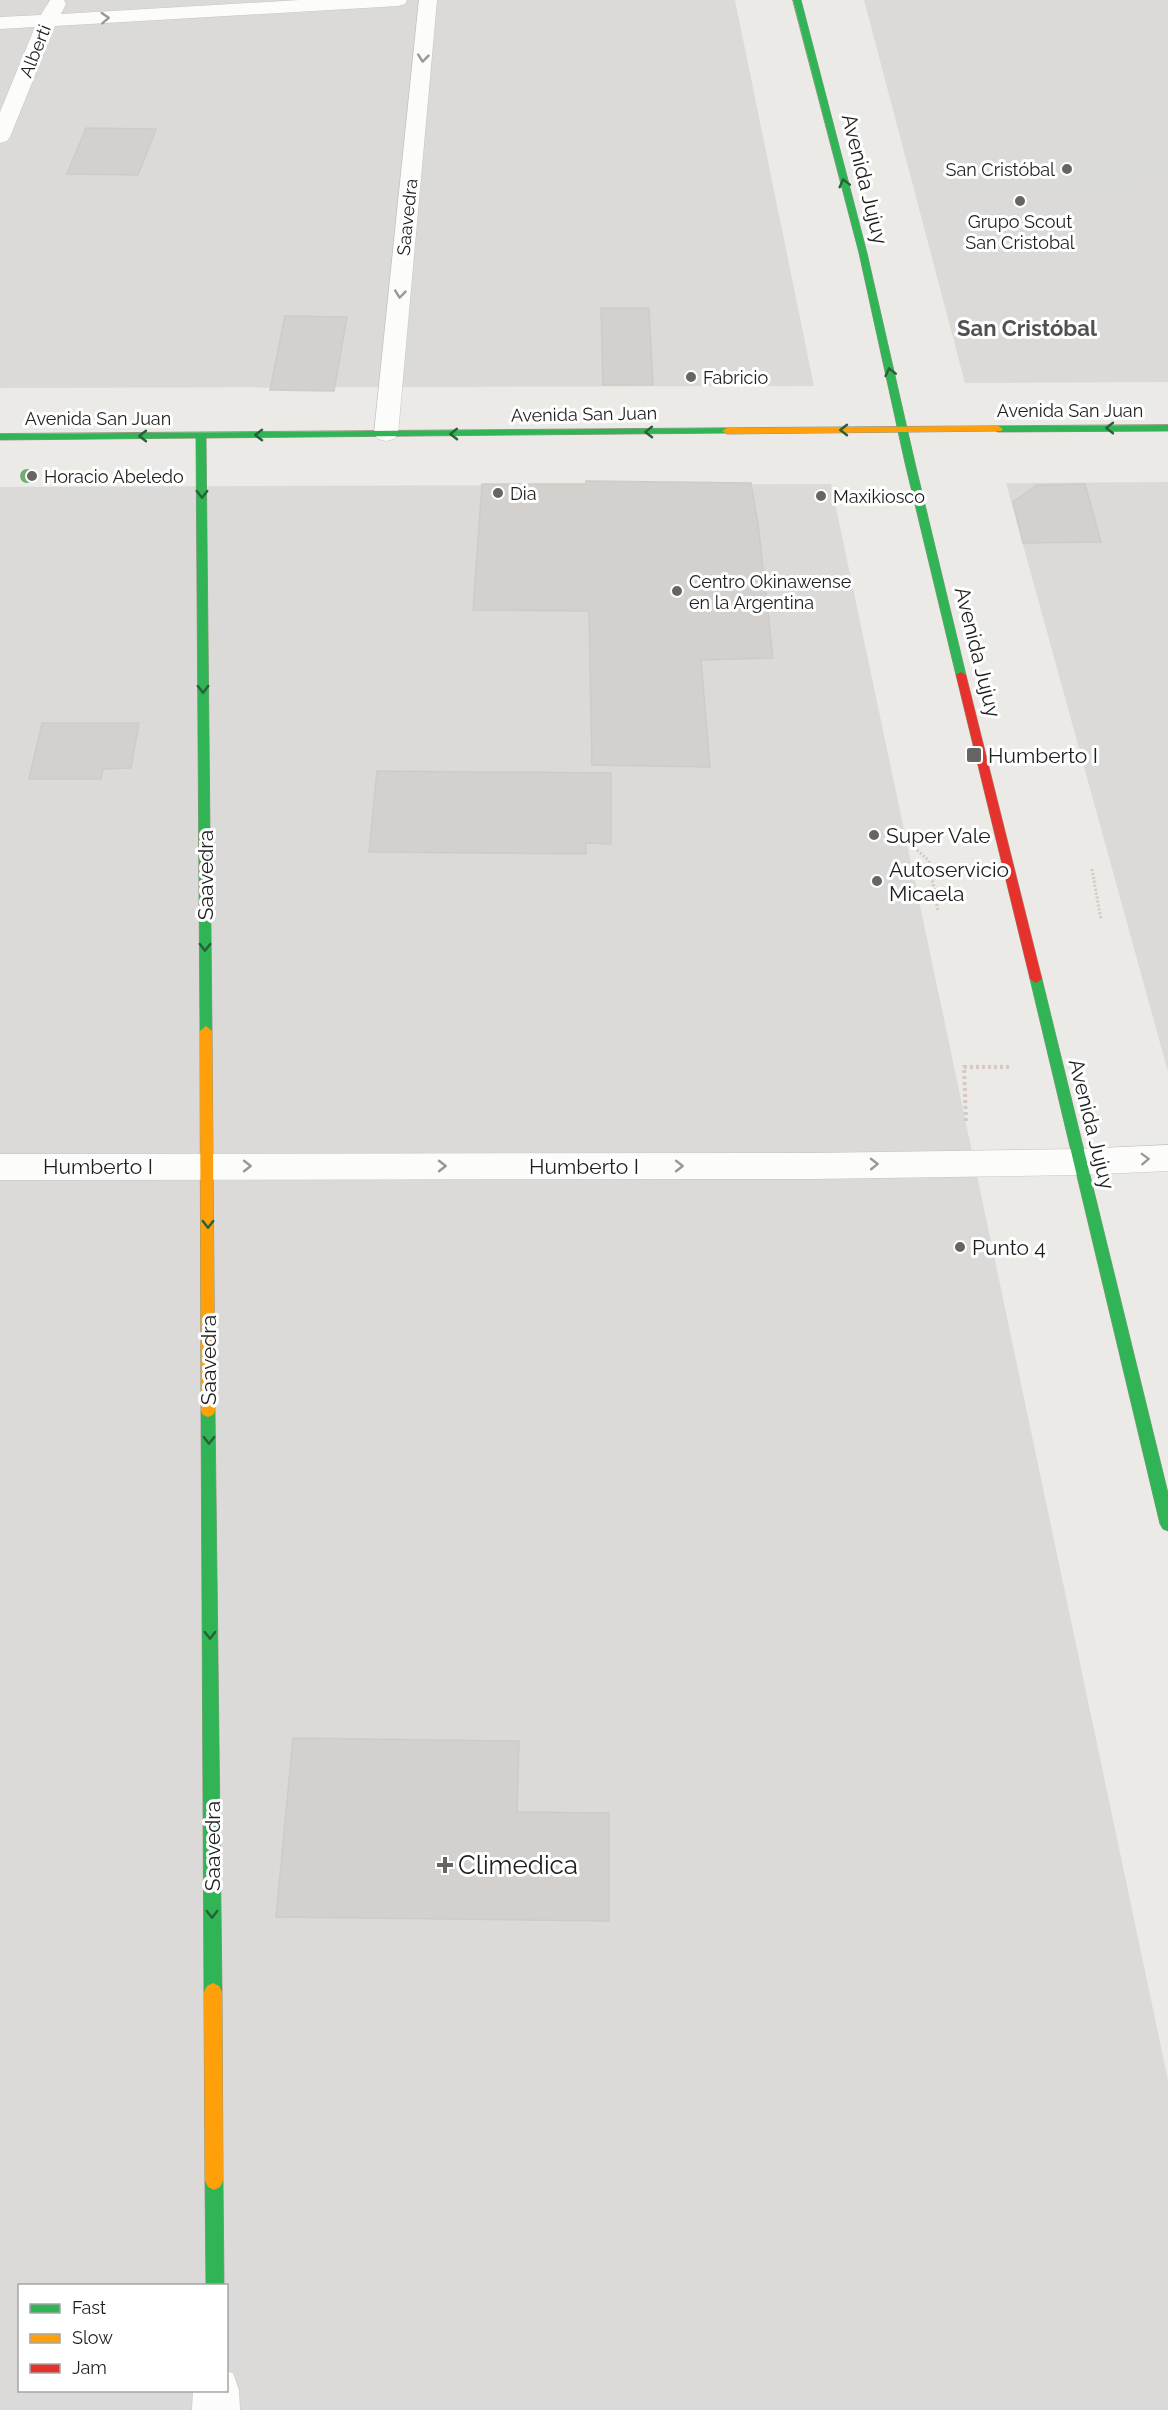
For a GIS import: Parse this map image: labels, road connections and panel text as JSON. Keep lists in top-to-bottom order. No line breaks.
{"streets":{"main road":["Avenida Jujuy","Saavedra","Avenida San Juan"],"street":["Alberti","Humberto I"]},"crossings":[["Avenida Jujuy","Avenida San Juan"],["Avenida Jujuy","Humberto I"],["Saavedra","Avenida San Juan"],["Saavedra","Humberto I"]],"one_way":["Saavedra","Avenida San Juan","Humberto I"],"districts":["San Cristóbal"],"places":{"other":["San Cristóbal","Grupo Scout San Cristobal","Fabricio","Horacio Abeledo","Dia","Maxikiosco","Centro Okinawense en la Argentina","Super Vale","Autoservicio Micaela","Punto 4"],"transit":["Humberto I"],"health":["Climedica"]},"legend":["Fast","Slow","Jam"]}
